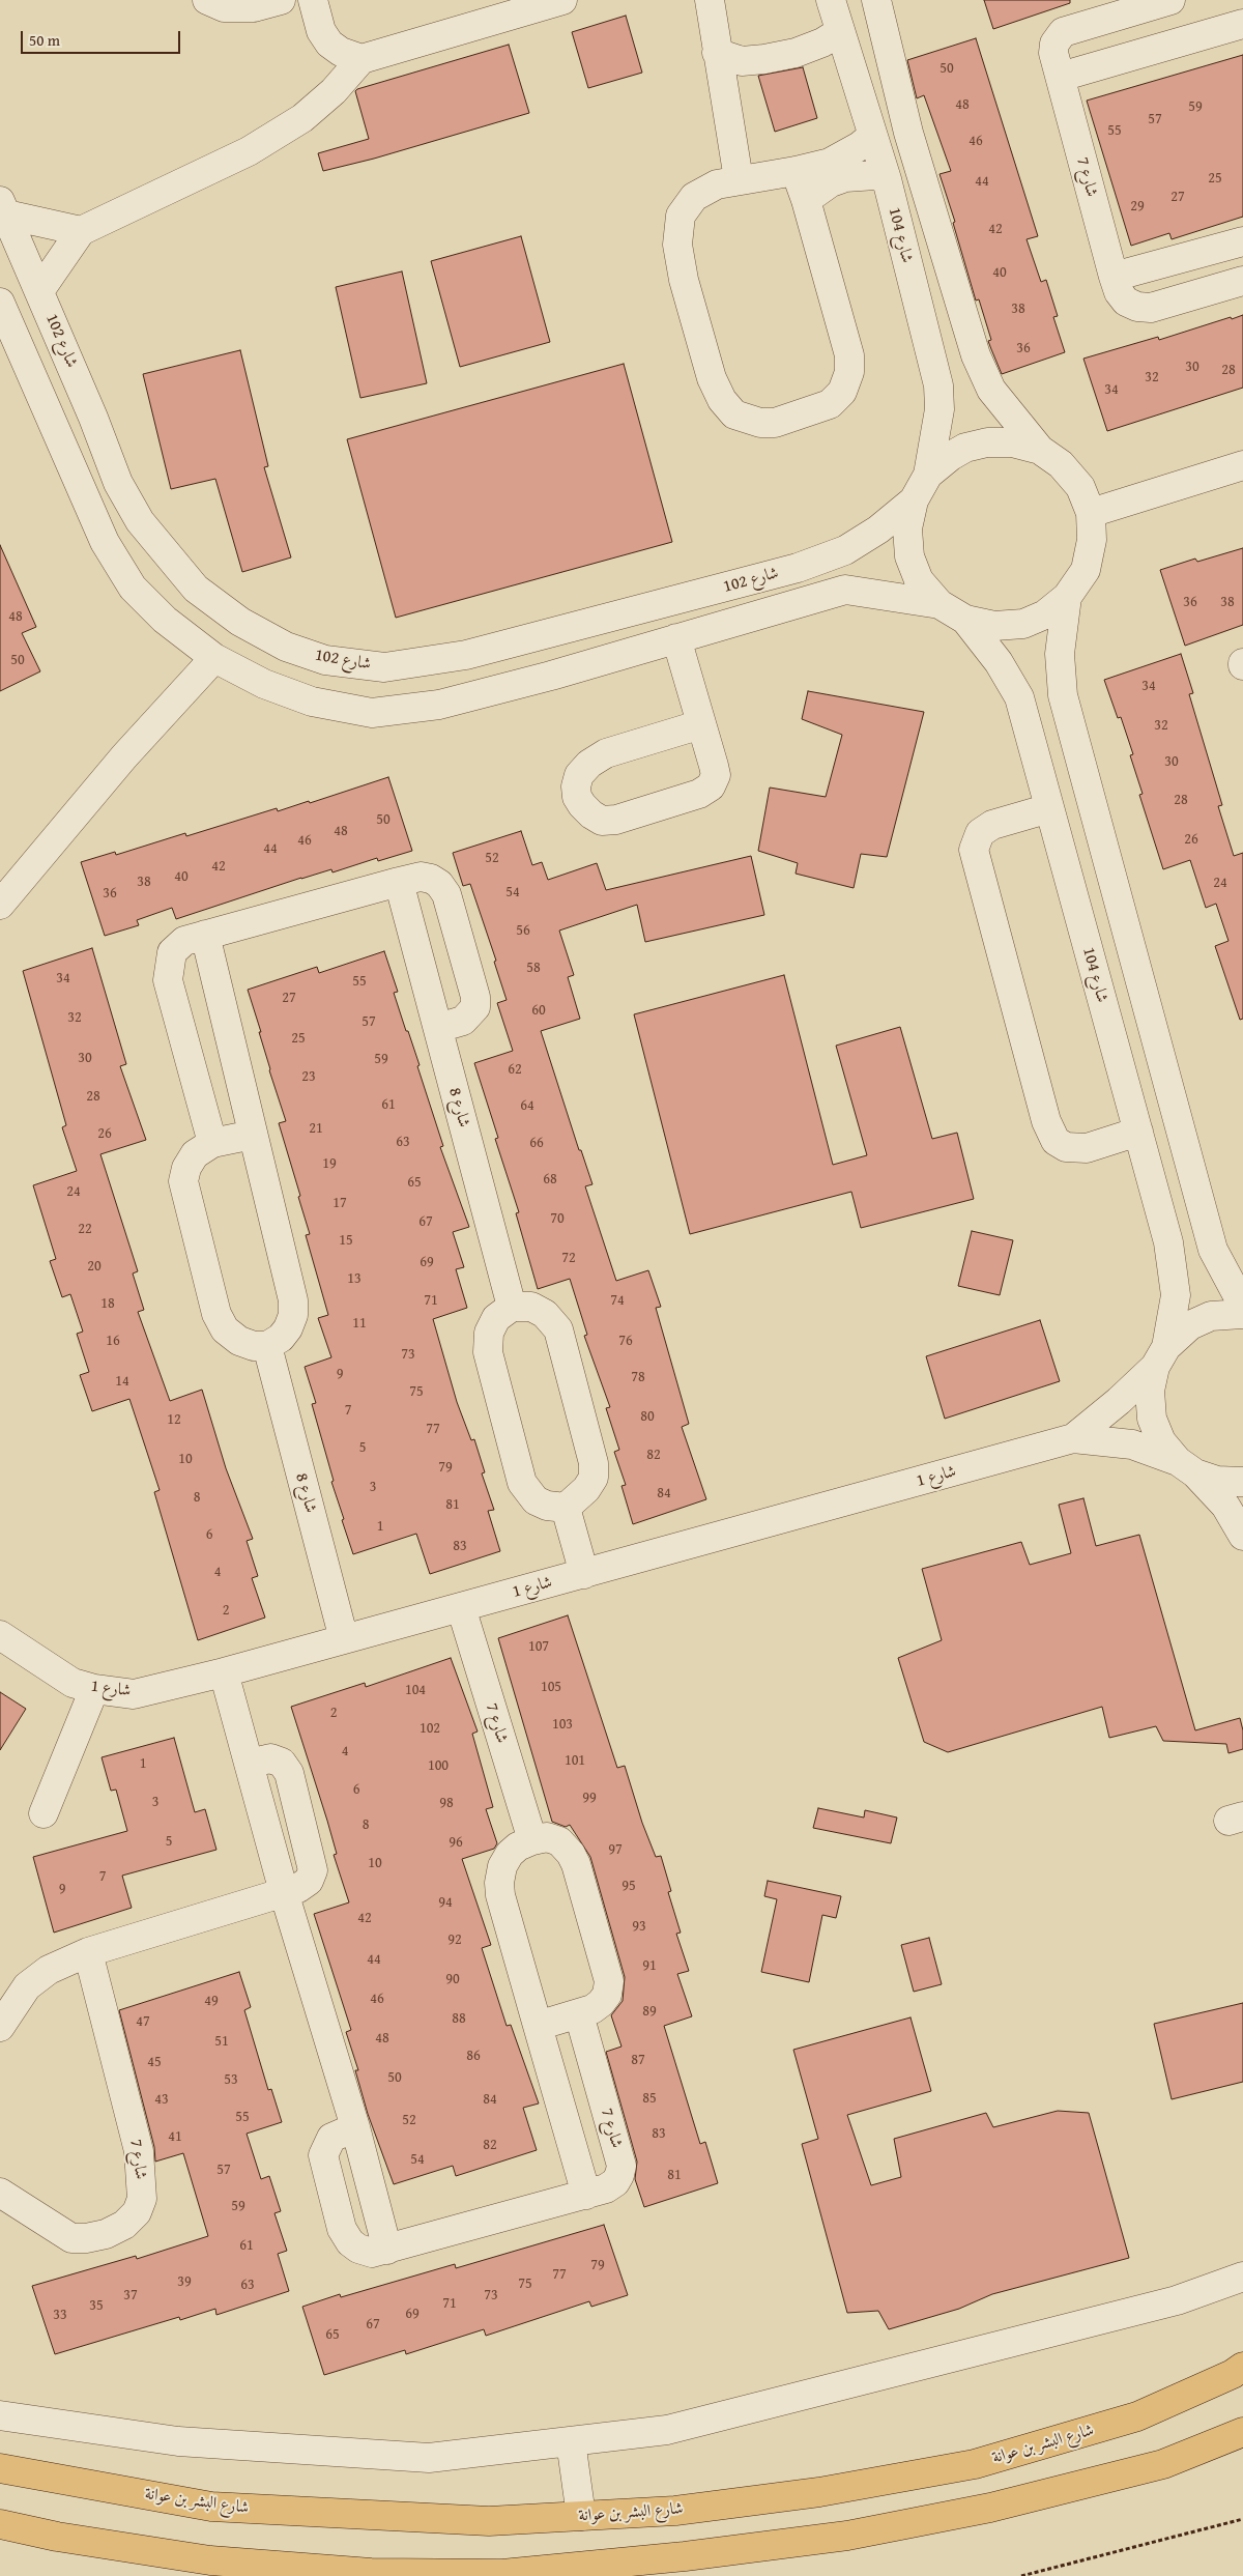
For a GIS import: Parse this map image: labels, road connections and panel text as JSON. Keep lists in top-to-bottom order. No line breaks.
{"streets":{"main road":["شارع البشر بن عوانة"],"street":["شارع 7","شارع 104","شارع 102","شارع 8","شارع 1"]},"crossings":[["شارع 7","شارع 1"],["شارع 104","شارع 102"],["شارع 104","شارع 1"],["شارع 8","شارع 1"]],"house_numbers":["50","48","59","57","55","46","25","44","27","29","42","40","38","36","30","28","32","34","36","38","48","50","34","32","30","28","50","48","26","46","44","52","42","40","38","24","54","36","56","58","34","55","27","60","32","57","25","30","59","62","23","28","61","64","21","26","63","66","19","68","65","24","17","70","67","22","15","72","69","20","13","71","74","18","11","16","76","73","9","78","14","75","7","80","12","77","5","82","10","79","3","84","8","81","1","6","83","4","2","107","105","104","2","103","102","4","101","1","100","6","99","3","98","8","5","96","97","10","7","95","9","94","42","93","92","44","91","90","46","49","89","88","47","48","51","86","87","45","50","53","85","43","84","55","52","83","41","82","54","57","81","59","61","79","77","39","75","63","37","73","71","35","69","33","67","65"],"scale_bar":"50 m"}
